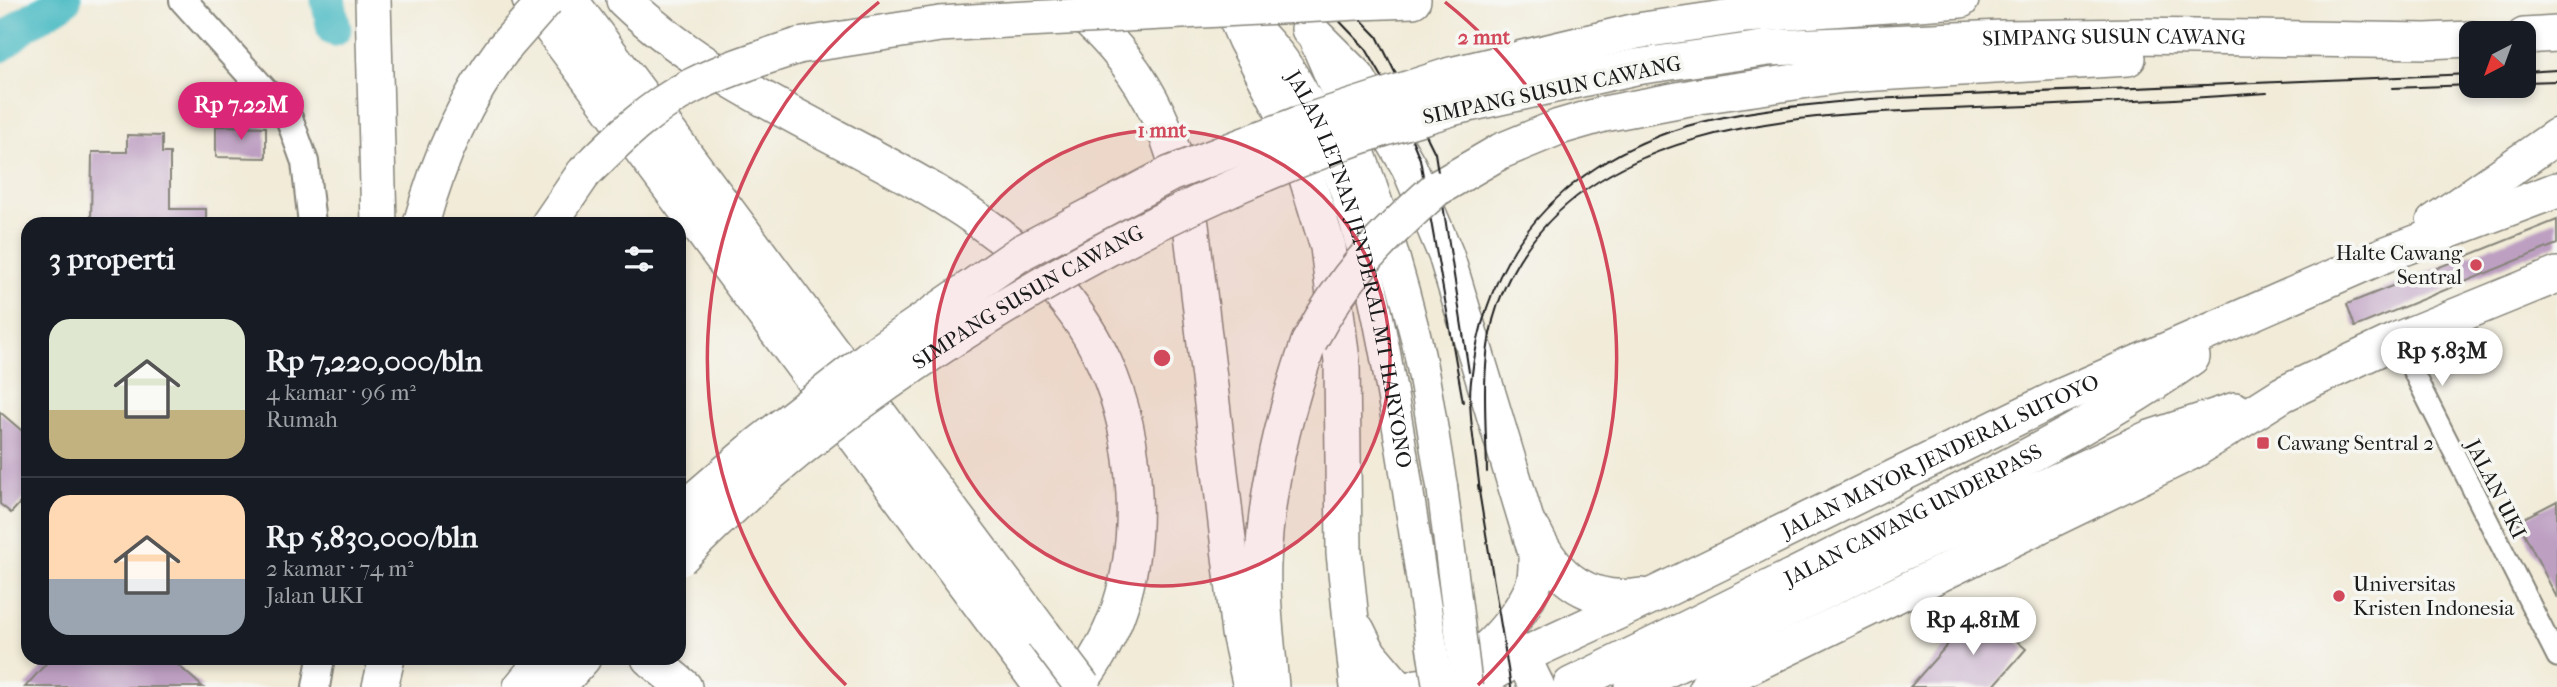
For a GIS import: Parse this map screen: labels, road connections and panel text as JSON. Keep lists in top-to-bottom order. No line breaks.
{"streets":{"highway":["SIMPANG SUSUN CAWANG","JALAN MAYOR JENDERAL SUTOYO","JALAN CAWANG UNDERPASS"],"main road":["JALAN LETNAN JENDERAL MT HARYONO"],"street":["JALAN UKI"]},"crossings":[["JALAN LETNAN JENDERAL MT HARYONO","JALAN MAYOR JENDERAL SUTOYO"],["JALAN MAYOR JENDERAL SUTOYO","JALAN CAWANG UNDERPASS"]],"places":{"other":["Halte Cawang Sentral","Universitas Kristen Indonesia"],"transit":["Cawang Sentral 2"]},"north":"bottom left","page":{"price":["Rp 7.22M","Rp 5.83M","Rp 4.81M"],"heading":"3 properti","list":[{"name":"Rp 7,220,000/bln","note":"4 kamar · 96 m² · Rumah"},{"name":"Rp 5,830,000/bln","note":"2 kamar · 74 m² · Jalan UKI"}]},"rings":["2 mnt","1 mnt"]}
